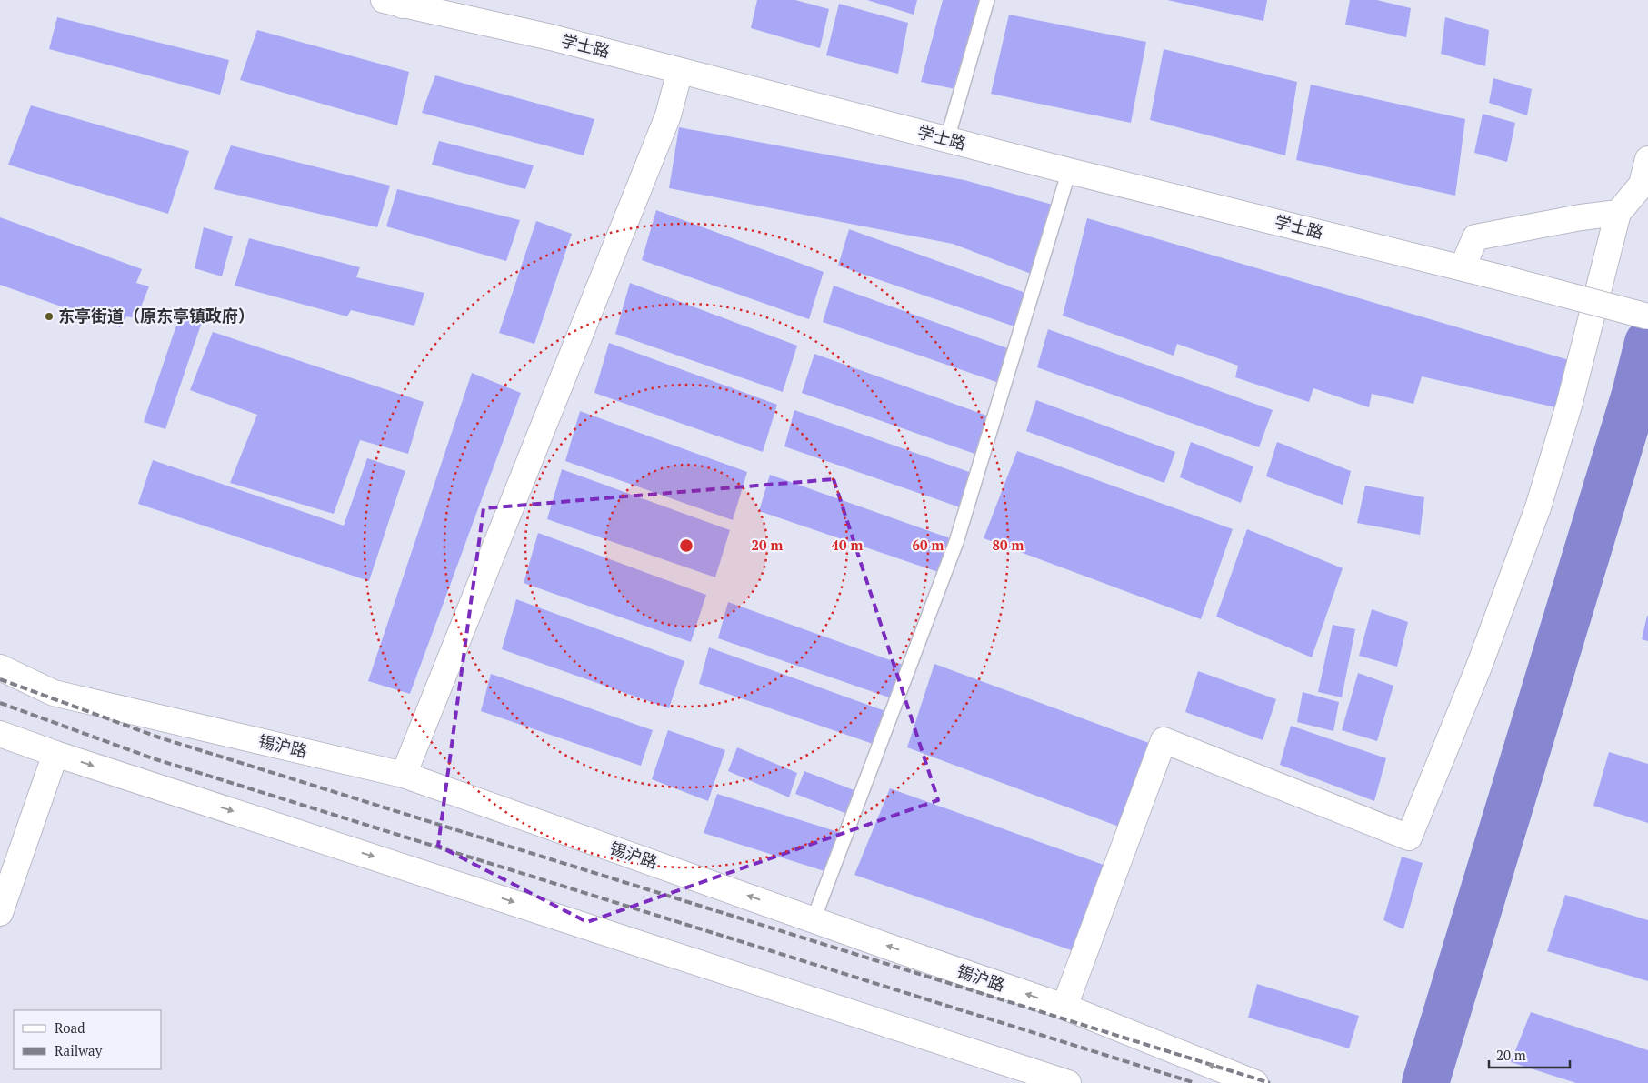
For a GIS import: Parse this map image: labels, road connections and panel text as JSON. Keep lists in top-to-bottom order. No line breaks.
{"streets":{"street":["学士路","锡沪路"]},"places":["东亭街道（原东亭镇政府）"],"legend":["Road","Railway"],"scale_bar":"20 m","rings":["20 m","40 m","60 m","80 m"]}
